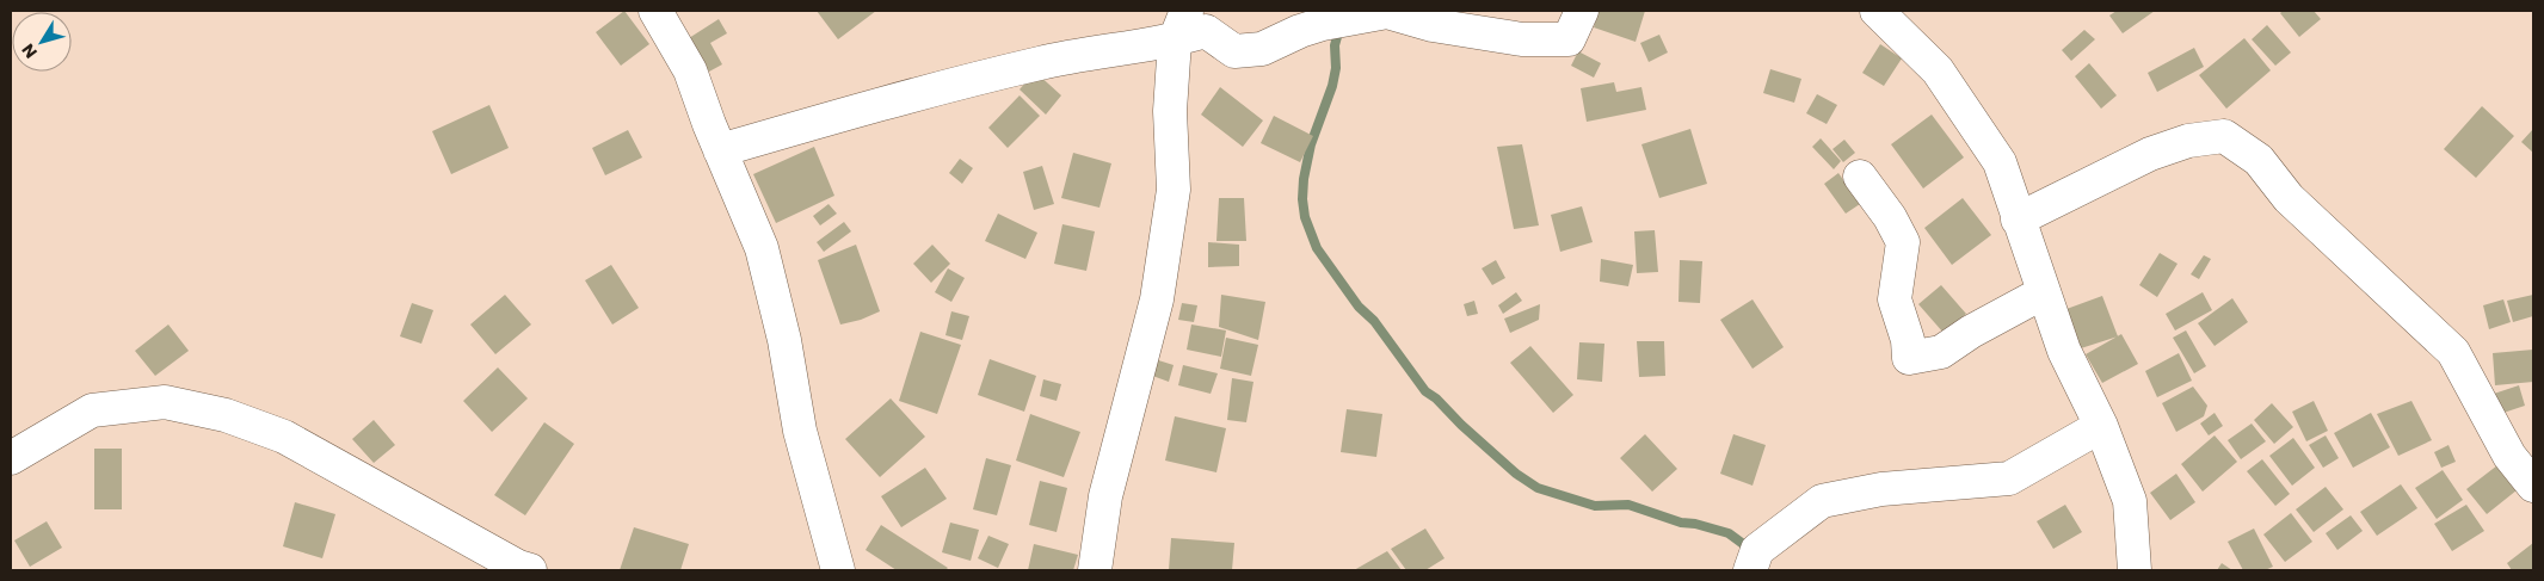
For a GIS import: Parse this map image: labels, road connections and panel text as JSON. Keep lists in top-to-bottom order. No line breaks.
{"north":"bottom left"}
